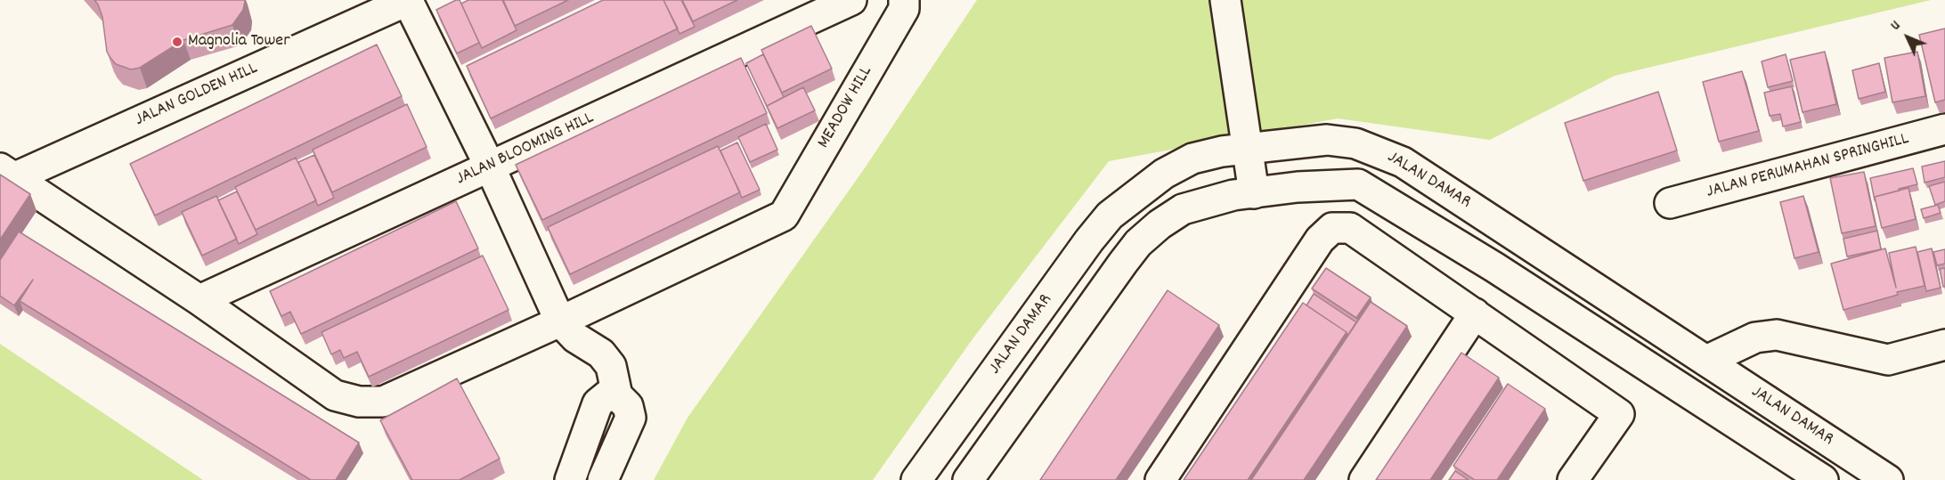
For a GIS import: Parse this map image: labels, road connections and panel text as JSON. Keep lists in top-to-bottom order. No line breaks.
{"streets":{"street":["JALAN GOLDEN HILL","MEADOW HILL","JALAN BLOOMING HILL","JALAN PERUMAHAN SPRINGHILL","JALAN DAMAR"]},"places":["Magnolia Tower"],"north":"top left"}
